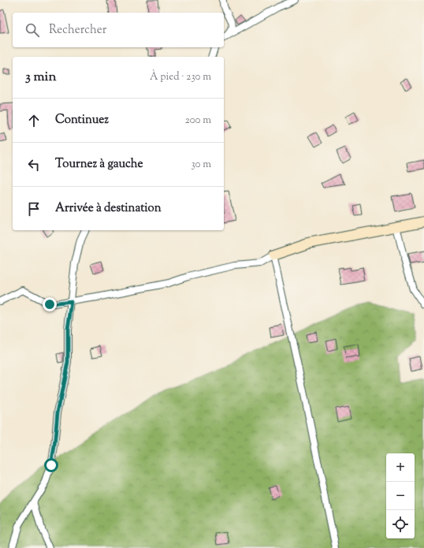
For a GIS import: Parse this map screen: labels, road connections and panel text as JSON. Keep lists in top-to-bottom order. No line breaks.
{"page":{"search":"Rechercher","heading":["3 min","À pied · 230 m"],"list":[["Continuez","200 m"],["Tournez à gauche","30 m"],"Arrivée à destination"],"map_buttons":["+","−"]}}
